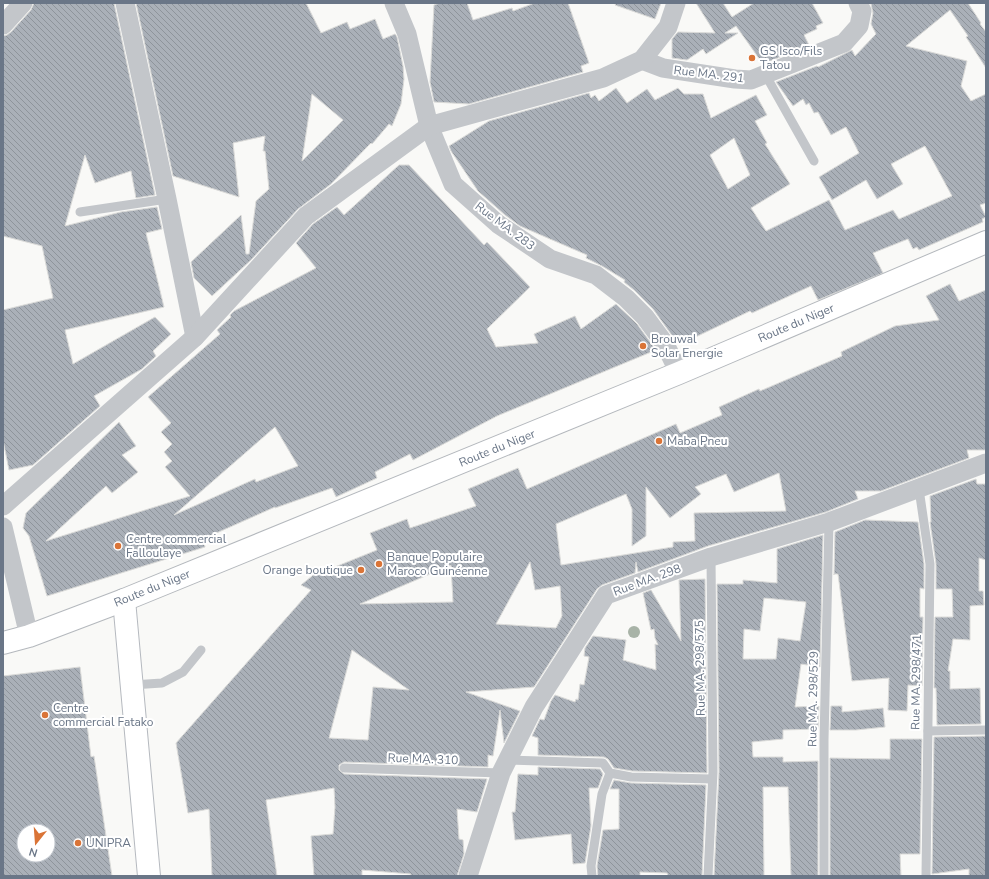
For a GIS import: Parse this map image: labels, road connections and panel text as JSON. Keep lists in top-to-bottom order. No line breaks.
{"streets":{"main road":["Route du Niger"],"street":["Rue MA. 291","Rue MA. 283","Rue MA. 298"],"lane":["Rue MA. 298/575","Rue MA. 298/471","Rue MA. 298/529","Rue MA. 310"]},"crossings":[["Rue MA. 283","Route du Niger"],["Rue MA. 298","Rue MA. 298/575"],["Rue MA. 298","Rue MA. 298/471"],["Rue MA. 298","Rue MA. 298/529"],["Rue MA. 298","Rue MA. 310"]],"places":["GS Isco/Fils Tatou","Brouwal Solar Energie","Maba Pneu","Centre commercial Falloulaye","Banque Populaire Maroco Guinéenne","Orange boutique","Centre commercial Fatako","UNIPRA"],"north":"bottom"}
